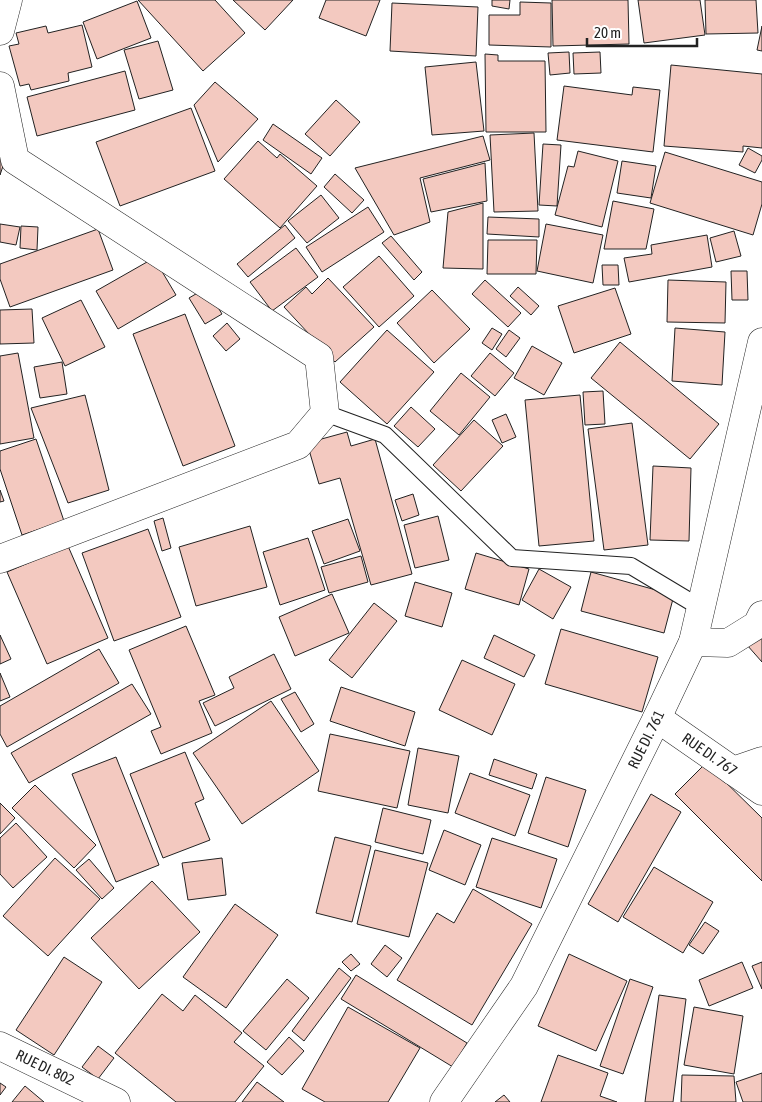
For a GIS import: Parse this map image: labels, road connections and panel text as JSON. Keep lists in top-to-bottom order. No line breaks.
{"streets":{"street":["RUE DI. 761","RUE DI. 767","RUE DI. 802"]},"crossings":[["RUE DI. 761","RUE DI. 767"]],"scale_bar":"20 m"}
